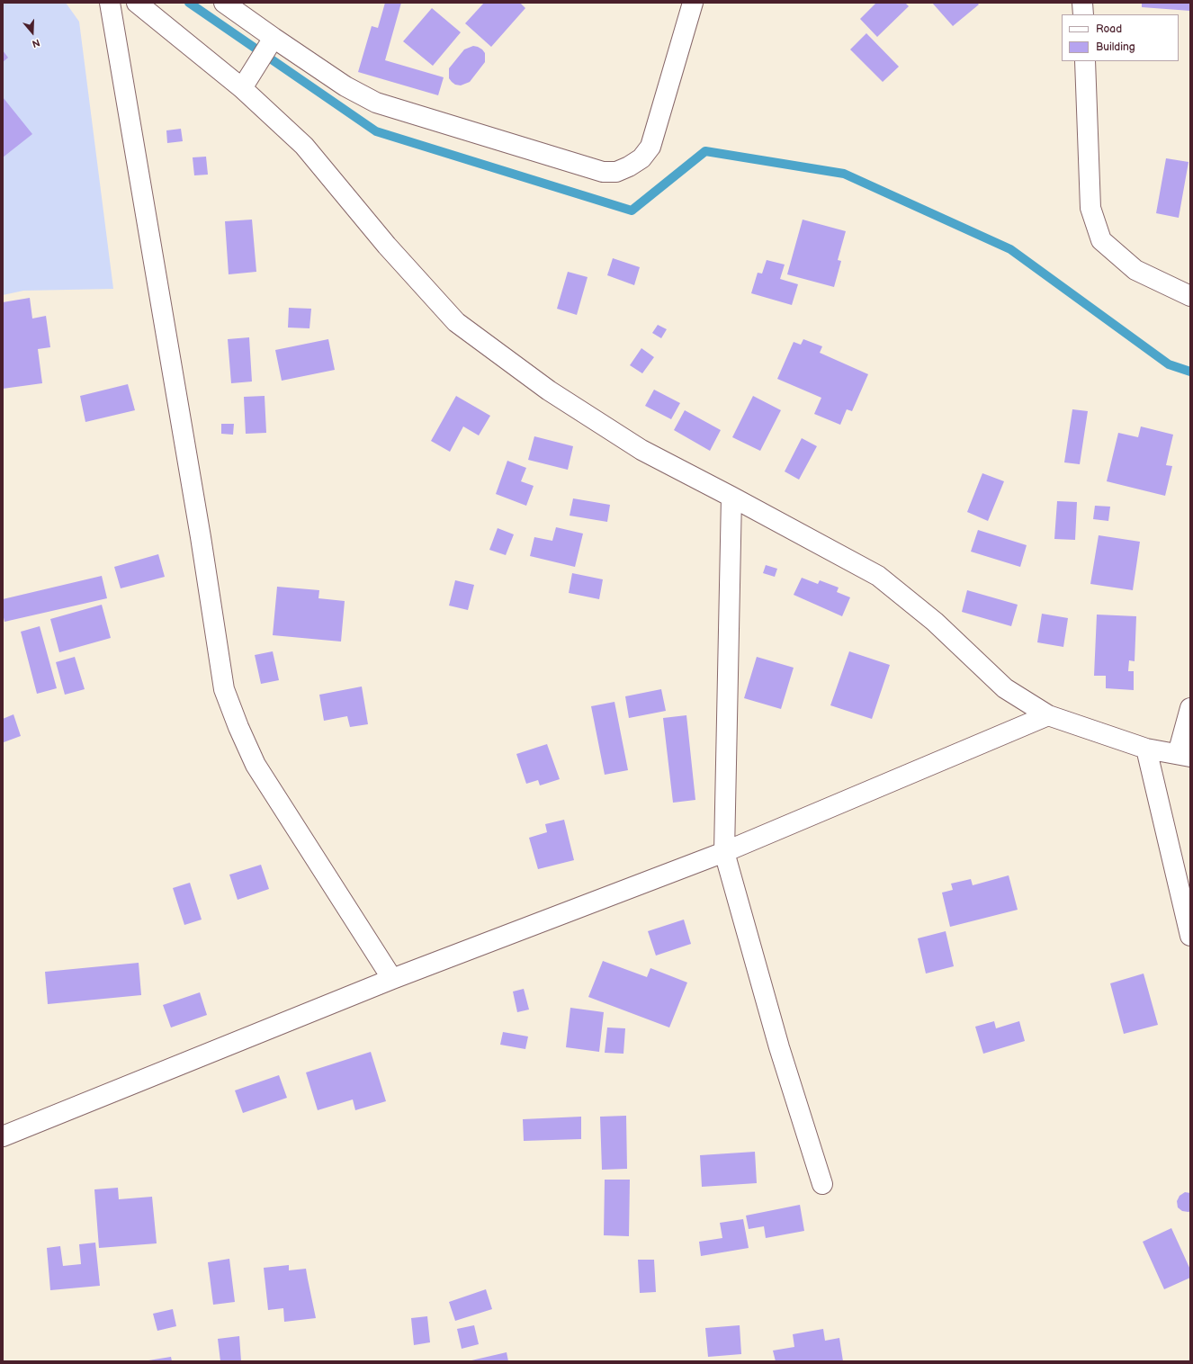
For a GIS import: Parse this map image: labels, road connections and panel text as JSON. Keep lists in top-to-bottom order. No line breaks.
{"legend":["Road","Building"],"north":"bottom"}
